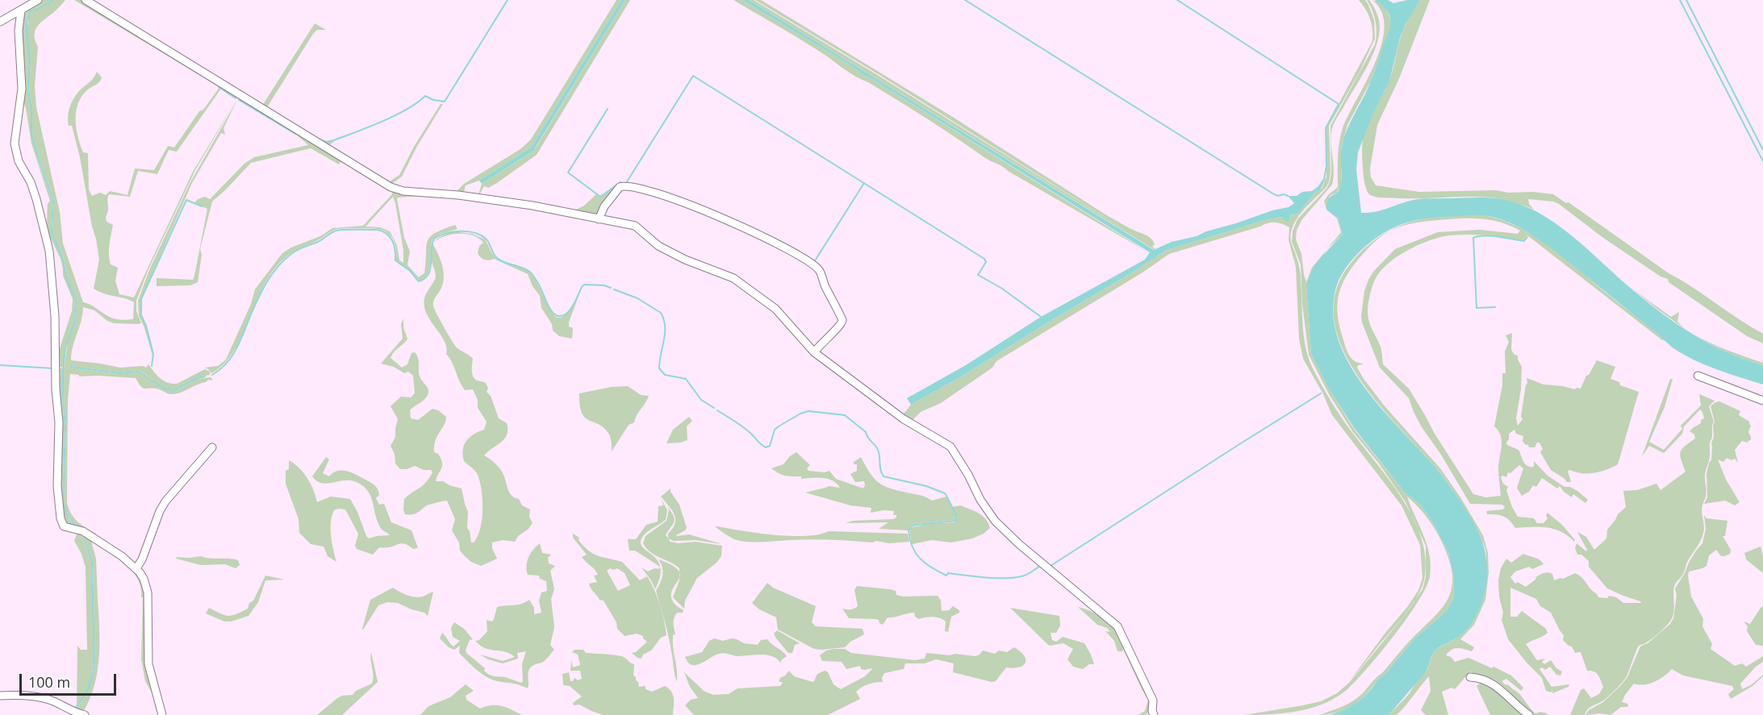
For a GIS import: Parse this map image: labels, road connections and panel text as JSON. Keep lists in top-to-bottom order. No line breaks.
{"scale_bar":"100 m"}
